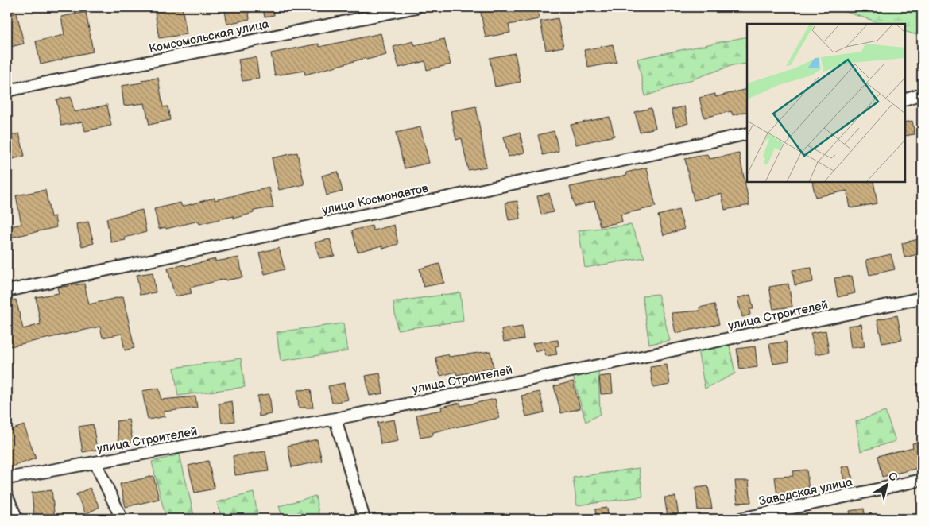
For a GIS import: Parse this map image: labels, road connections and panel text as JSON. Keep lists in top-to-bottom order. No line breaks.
{"streets":{"street":["Комсомольская улица","улица Космонавтов","улица Строителей","Заводская улица"]},"north":"top right"}
